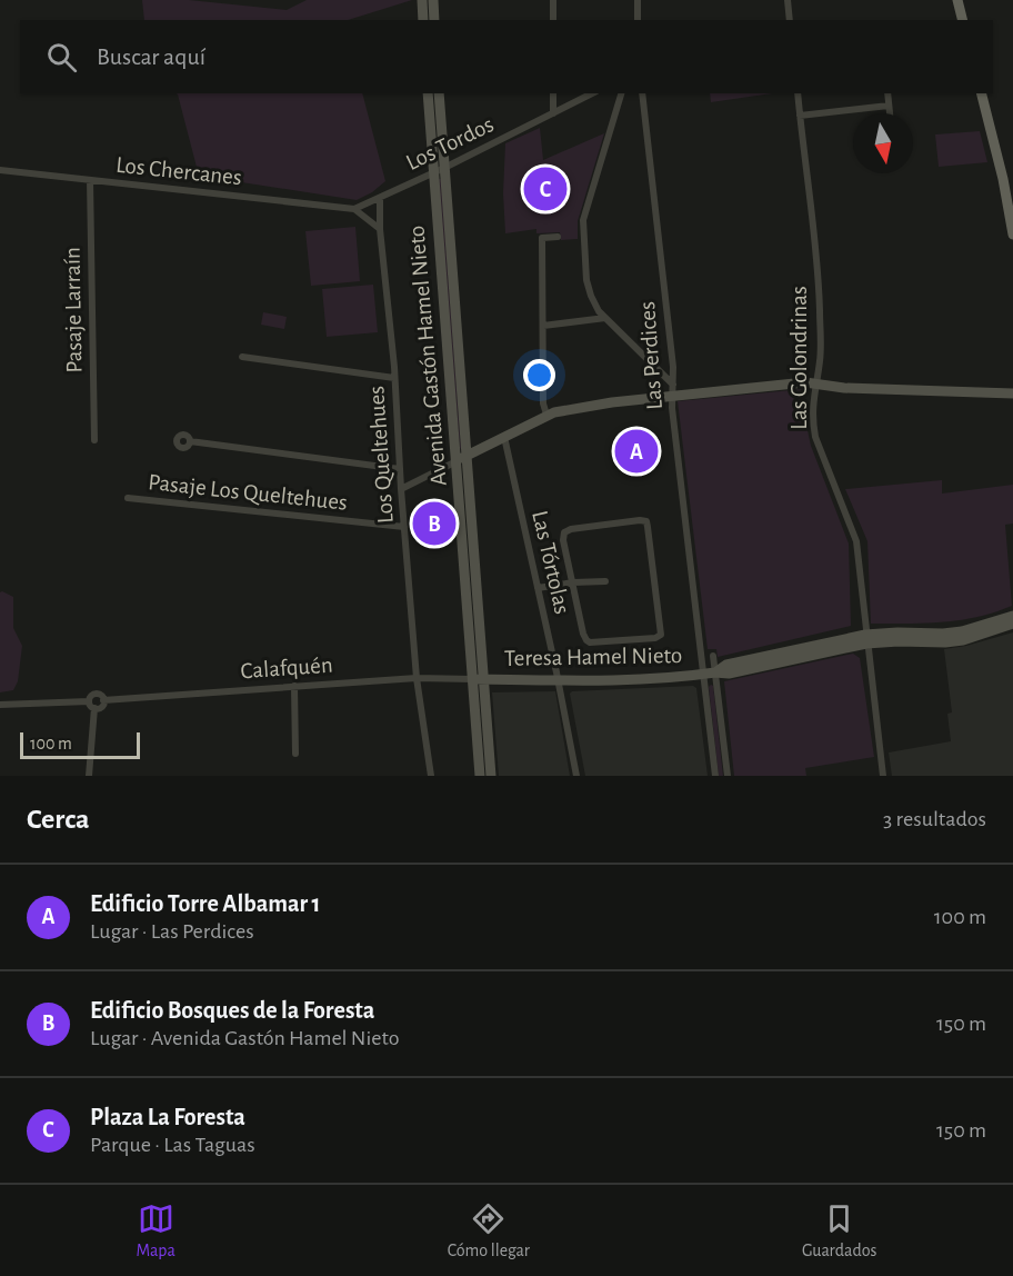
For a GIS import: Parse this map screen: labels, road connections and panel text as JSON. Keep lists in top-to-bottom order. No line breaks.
{"streets":{"main road":["Avenida Gastón Hamel Nieto","Teresa Hamel Nieto"],"street":["Los Tordos","Los Chercanes","Pasaje Larraín","Las Perdices","Las Golondrinas","Los Queltehues","Pasaje Los Queltehues","Las Tórtolas","Calafquén"]},"crossings":[["Los Tordos","Los Chercanes"],["Los Tordos","Avenida Gastón Hamel Nieto"],["Los Tordos","Los Queltehues"],["Los Chercanes","Pasaje Larraín"],["Avenida Gastón Hamel Nieto","Teresa Hamel Nieto"],["Avenida Gastón Hamel Nieto","Calafquén"],["Las Perdices","Teresa Hamel Nieto"],["Las Golondrinas","Teresa Hamel Nieto"],["Los Queltehues","Pasaje Los Queltehues"],["Los Queltehues","Calafquén"],["Las Tórtolas","Teresa Hamel Nieto"],["Teresa Hamel Nieto","Calafquén"]],"scale_bar":"100 m","north":"bottom","page":{"search":"Buscar aquí","pins":["C","A","B"],"scale":"100 m","heading":["Cerca","3 resultados"],"list":[{"mark":"A","name":"Edificio Torre Albamar 1","note":"Lugar · Las Perdices","value":"100 m"},{"mark":"B","name":"Edificio Bosques de la Foresta","note":"Lugar · Avenida Gastón Hamel Nieto","value":"150 m"},{"mark":"C","name":"Plaza La Foresta","note":"Parque · Las Taguas","value":"150 m"}],"nav":["Mapa","Cómo llegar","Guardados"]}}
